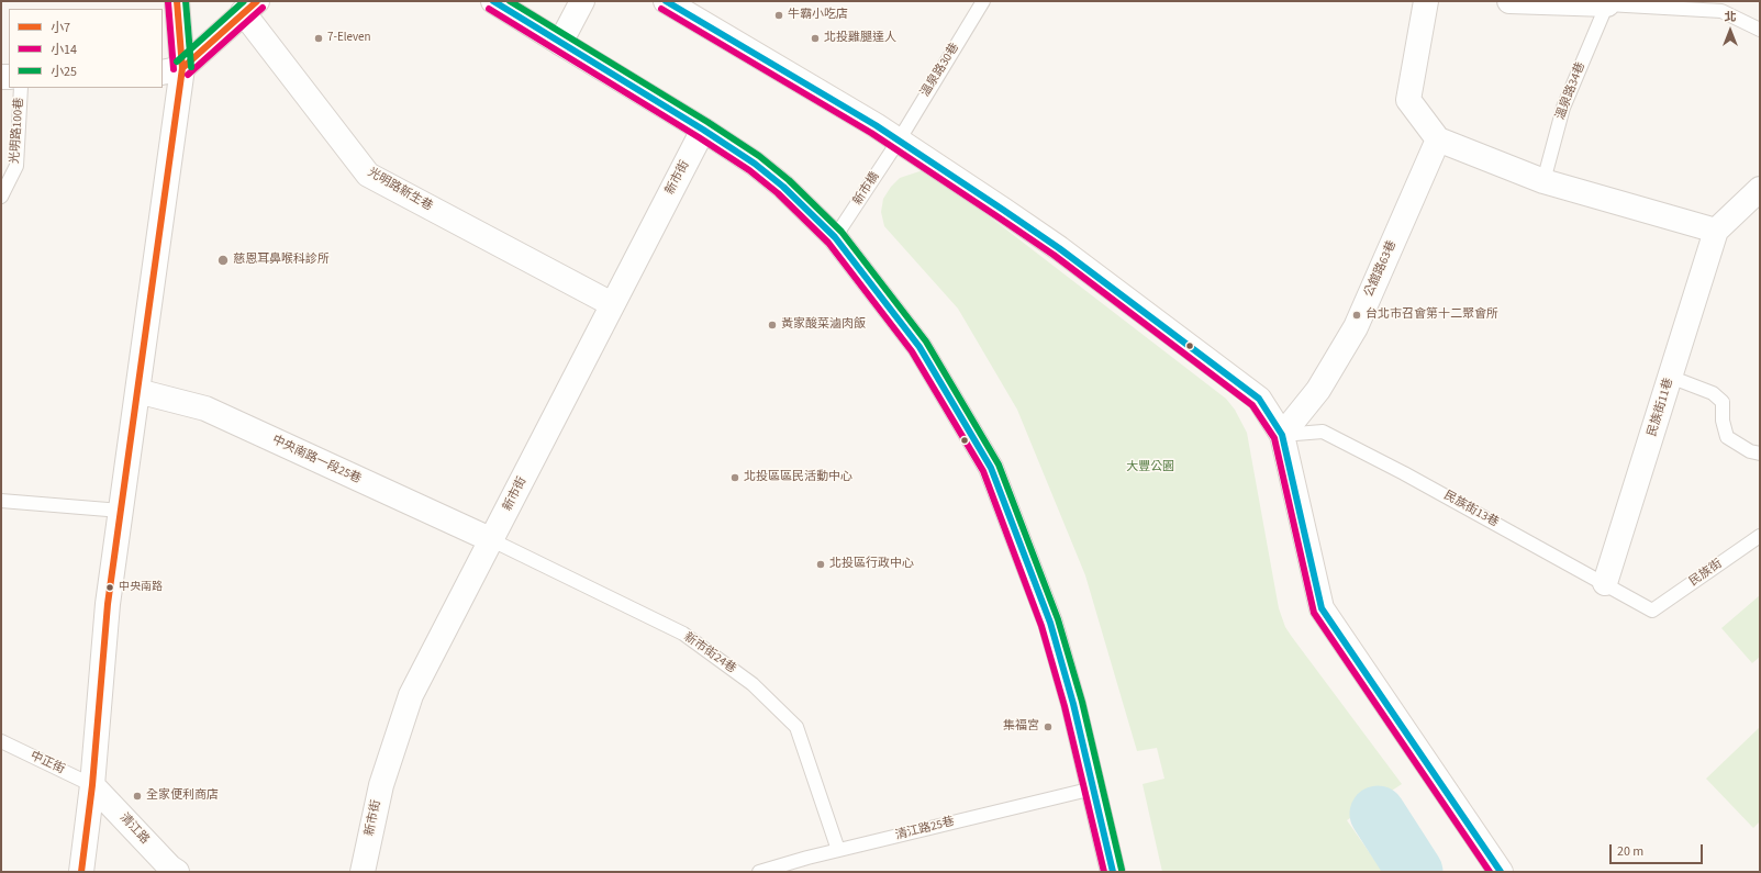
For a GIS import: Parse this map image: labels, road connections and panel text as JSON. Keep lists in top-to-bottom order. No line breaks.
{"streets":{"street":["新市街","光明路新生巷","公舘路63巷","民族街11巷","中央南路一段25巷","清江路"],"lane":["溫泉路30巷","溫泉路34巷","光明路100巷","新市橋","民族街13巷","民族街","新市街24巷","中正街","清江路25巷"]},"crossings":[["溫泉路30巷","新市橋"],["新市街","光明路新生巷"],["新市街","中央南路一段25巷"],["新市街","新市街24巷"],["公舘路63巷","民族街13巷"],["民族街11巷","民族街13巷"],["中央南路一段25巷","新市街24巷"],["民族街13巷","民族街"],["新市街24巷","清江路25巷"],["中正街","清江路"]],"parks":["大豐公園"],"places":["牛霸小吃店","7-Eleven","北投雞腿達人","慈恩耳鼻喉科診所","台北市召會第十二聚會所","黃家酸菜滷肉飯","北投區區民活動中心","北投區行政中心","中央南路","集福宮","全家便利商店"],"lines":["transit line 小7","transit line 小25","transit line 小14"],"legend":["小7","小14","小25"],"scale_bar":"20 m","north":"top"}
